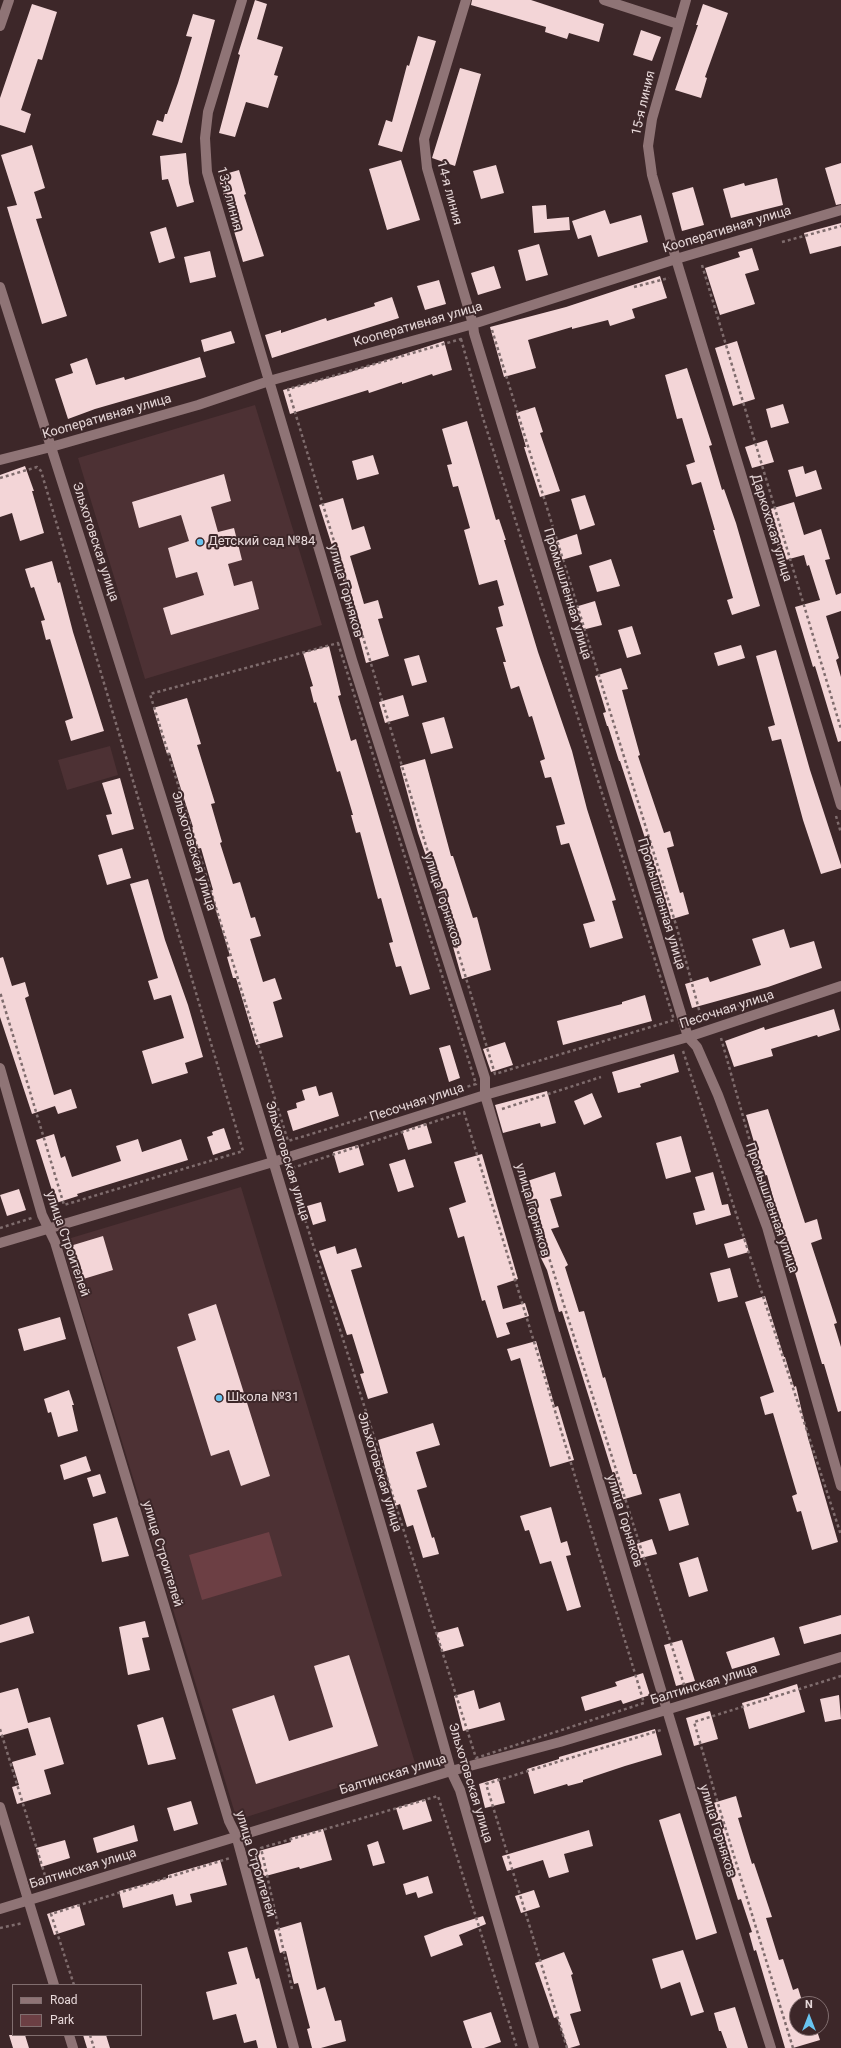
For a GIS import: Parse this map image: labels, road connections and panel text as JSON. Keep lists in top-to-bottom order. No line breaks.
{"streets":{"street":["15-я линия","14-я линия","13-я линия","Кооперативная улица","Даркохская улица","Эльхотовская улица","улица Горняков","Промышленная улица","Песочная улица","улица Строителей","Балтинская улица"]},"crossings":[["15-я линия","Кооперативная улица"],["15-я линия","Даркохская улица"],["14-я линия","Кооперативная улица"],["14-я линия","Промышленная улица"],["13-я линия","Кооперативная улица"],["13-я линия","улица Горняков"],["Кооперативная улица","Даркохская улица"],["Кооперативная улица","Эльхотовская улица"],["Кооперативная улица","улица Горняков"],["Кооперативная улица","Промышленная улица"],["Эльхотовская улица","Песочная улица"],["Эльхотовская улица","Балтинская улица"],["улица Горняков","Песочная улица"],["улица Горняков","Балтинская улица"],["Промышленная улица","Песочная улица"],["Песочная улица","улица Строителей"],["улица Строителей","Балтинская улица"]],"places":["Детский сад №84","Школа №31"],"legend":["Road","Park"],"north":"top"}
